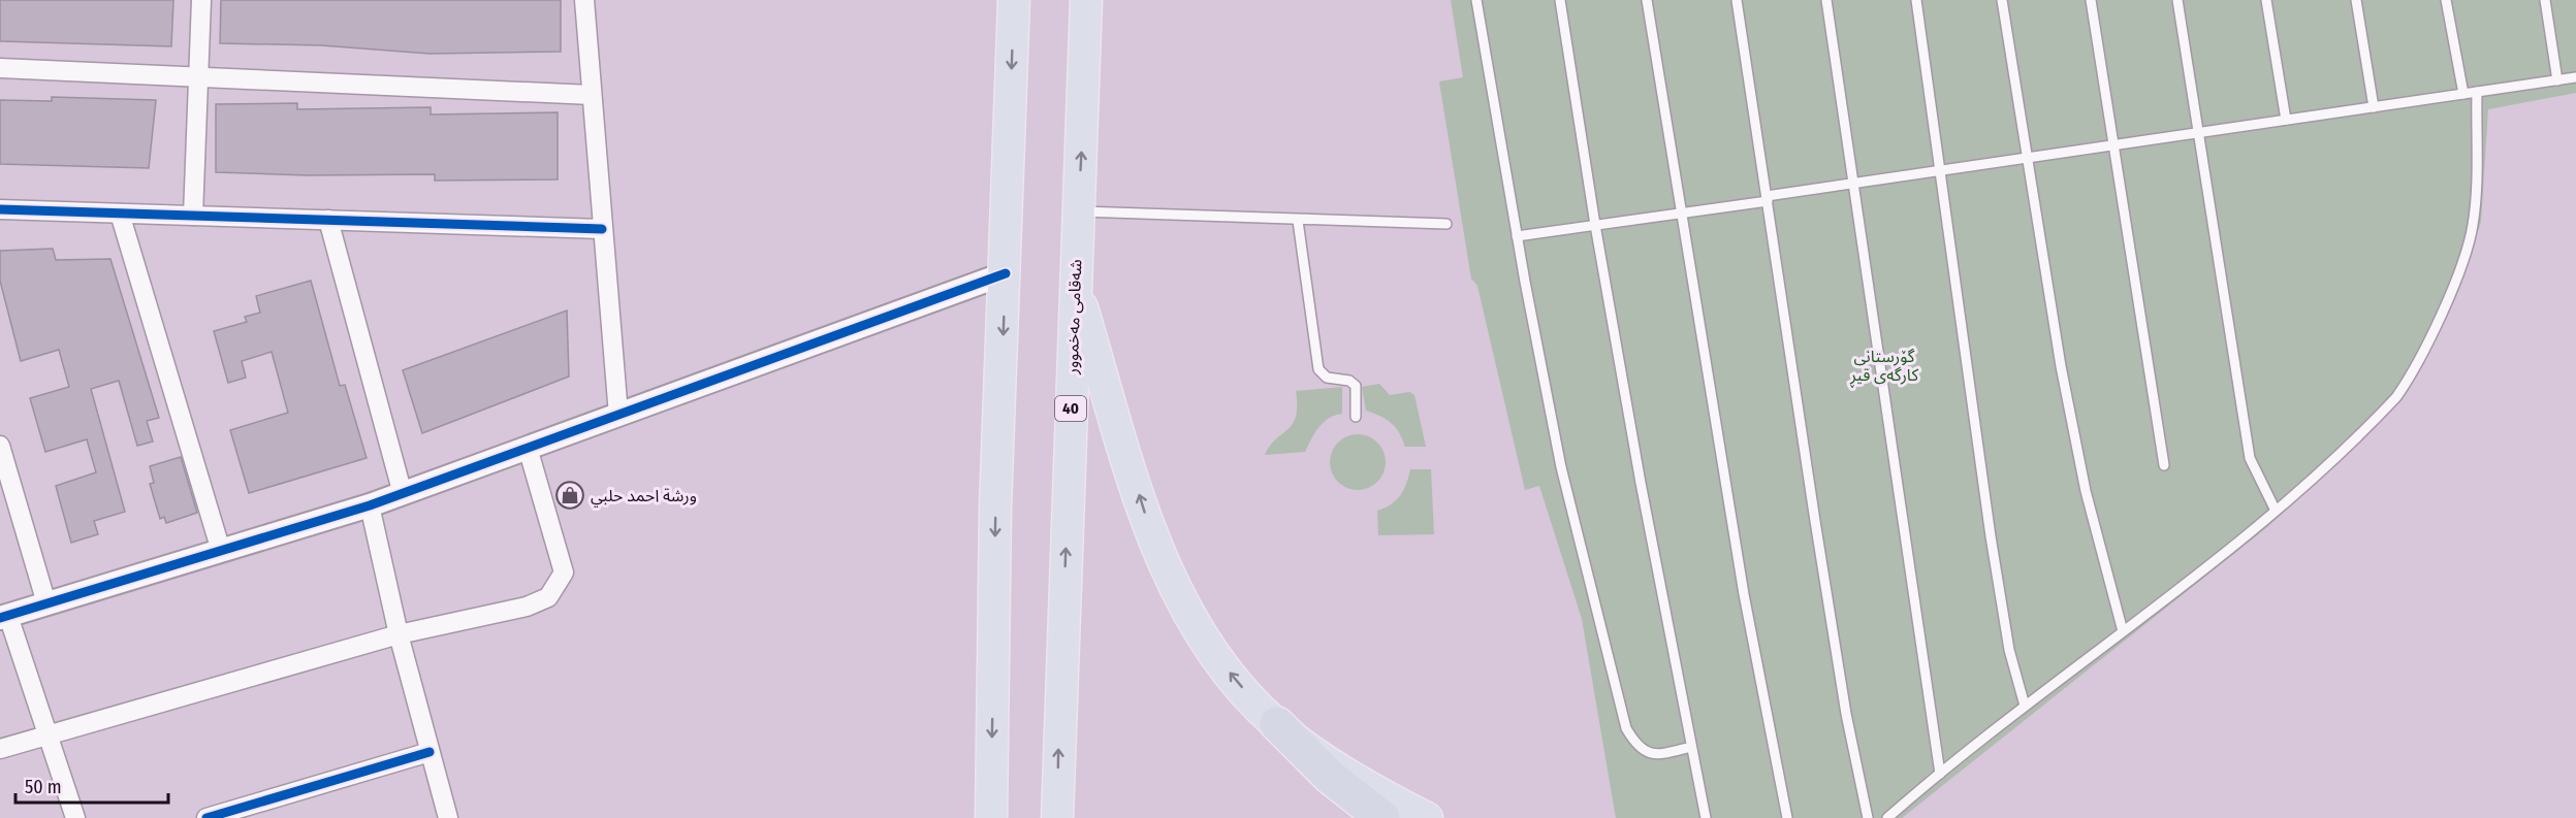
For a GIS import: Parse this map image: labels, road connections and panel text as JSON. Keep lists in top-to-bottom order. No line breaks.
{"streets":{"highway":["شەقامی مەخموور","40"]},"parks":["گۆڕستانی کارگەی قیڕ"],"places":{"shop":["ورشة احمد حلبي"]},"scale_bar":"50 m"}
